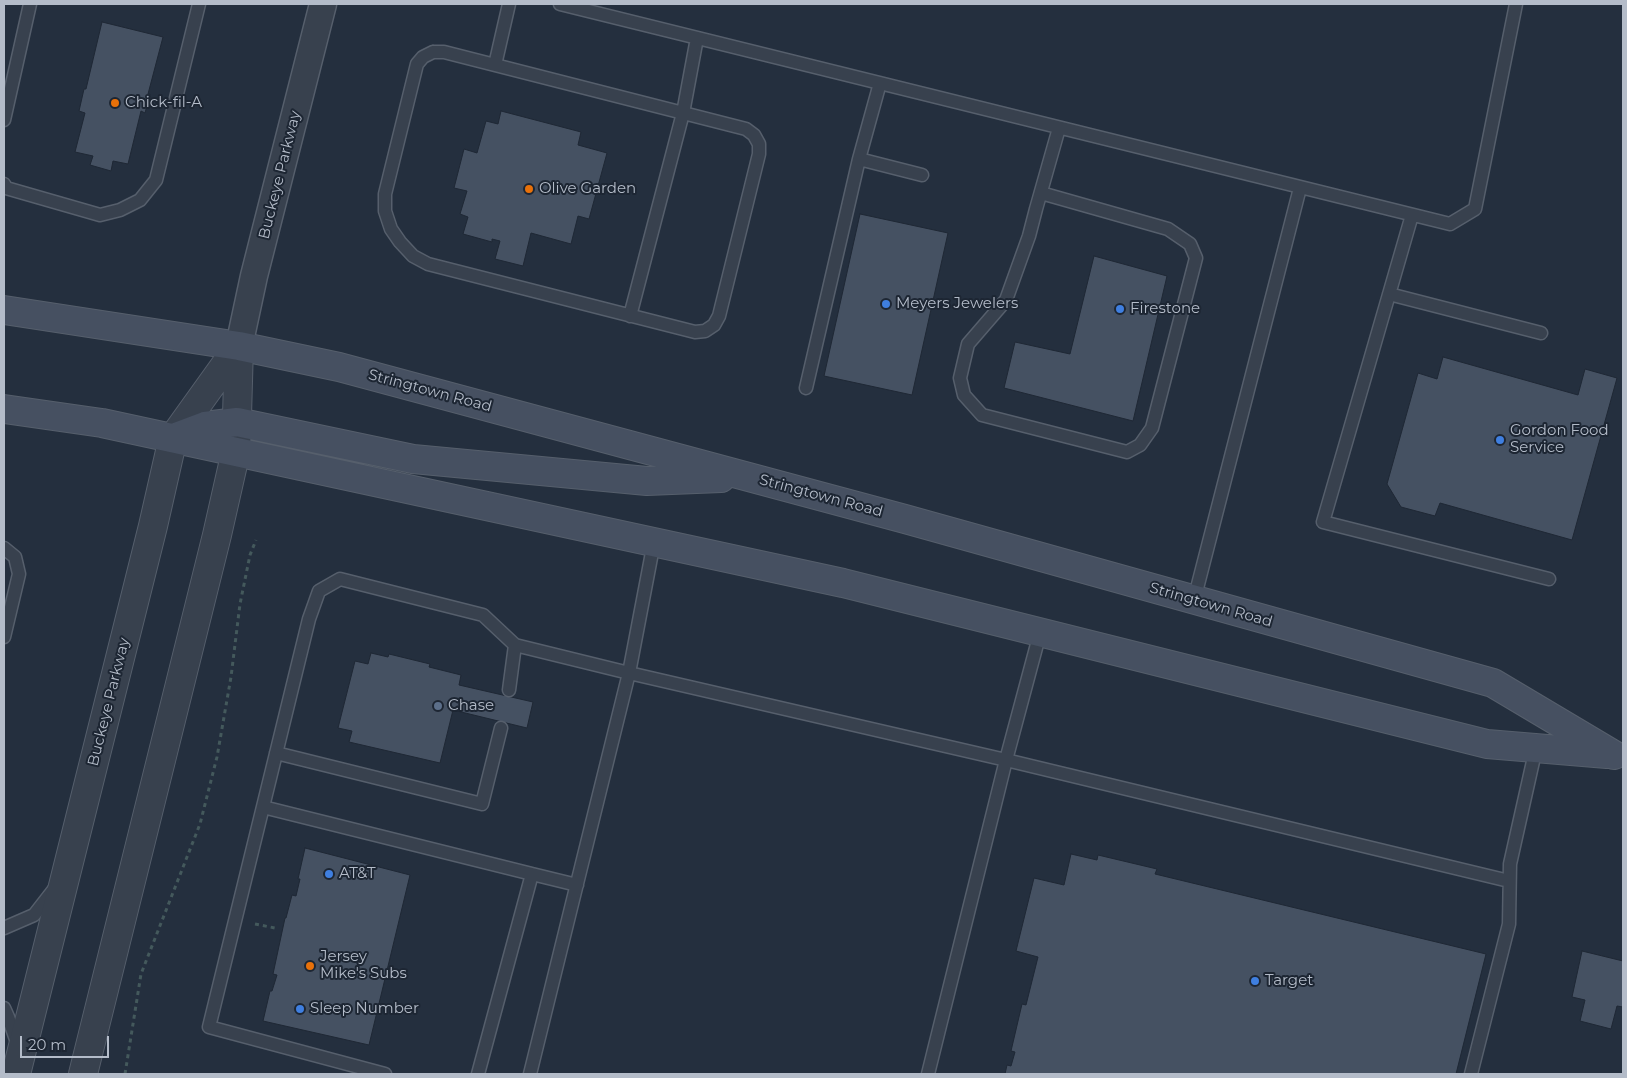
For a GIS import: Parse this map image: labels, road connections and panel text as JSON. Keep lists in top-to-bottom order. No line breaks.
{"streets":{"main road":["Stringtown Road"],"street":["Buckeye Parkway"]},"crossings":[["Buckeye Parkway","Stringtown Road"]],"places":["Chick-fil-A","Olive Garden","Meyers Jewelers","Firestone","Gordon Food Service","Chase","AT&T","Jersey Mike's Subs","Target","Sleep Number"],"scale_bar":"20 m"}
